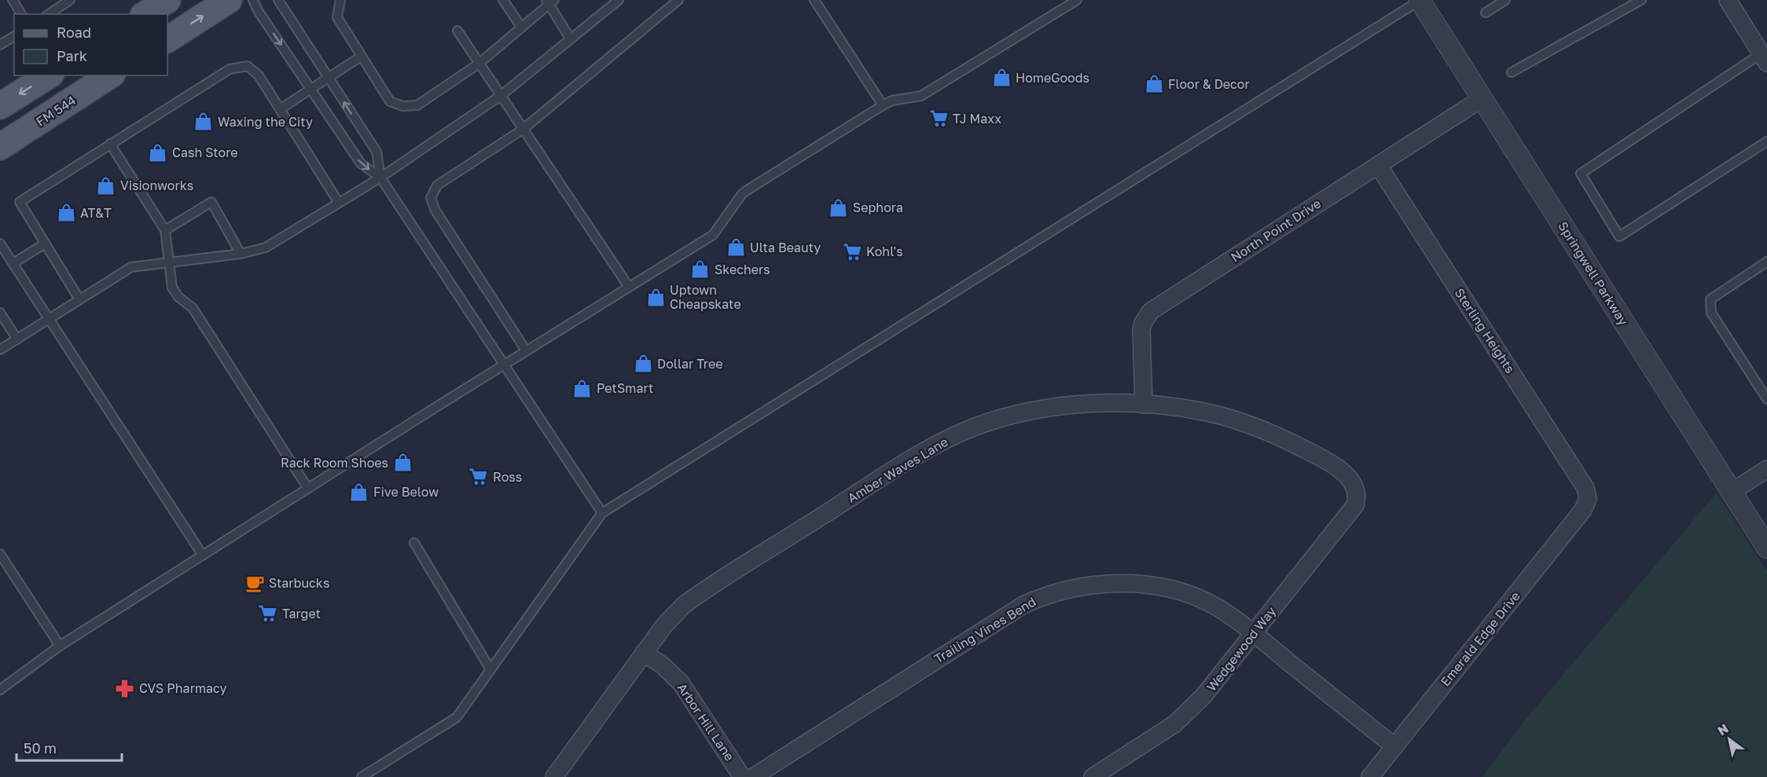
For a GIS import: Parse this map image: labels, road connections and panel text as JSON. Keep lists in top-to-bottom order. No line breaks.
{"streets":{"main road":["FM 544"],"street":["North Point Drive","Springwell Parkway","Sterling Heights","Amber Waves Lane","Trailing Vines Bend","Emerald Edge Drive","Wedgewood Way","Arbor Hill Lane"]},"crossings":[["North Point Drive","Springwell Parkway"],["North Point Drive","Sterling Heights"],["North Point Drive","Amber Waves Lane"],["Sterling Heights","Emerald Edge Drive"],["Amber Waves Lane","Wedgewood Way"],["Amber Waves Lane","Arbor Hill Lane"],["Trailing Vines Bend","Emerald Edge Drive"],["Trailing Vines Bend","Wedgewood Way"]],"places":{"shop":["HomeGoods","Floor & Decor","Waxing the City","Cash Store","Visionworks","Sephora","AT&T","Ulta Beauty","Skechers","Uptown Cheapskate","Dollar Tree","PetSmart","Rack Room Shoes","Five Below"],"supermarket":["TJ Maxx","Kohl's","Ross","Target"],"cafe":["Starbucks"],"pharmacy":["CVS Pharmacy"]},"legend":["Road","Park"],"scale_bar":"50 m","north":"top left"}
